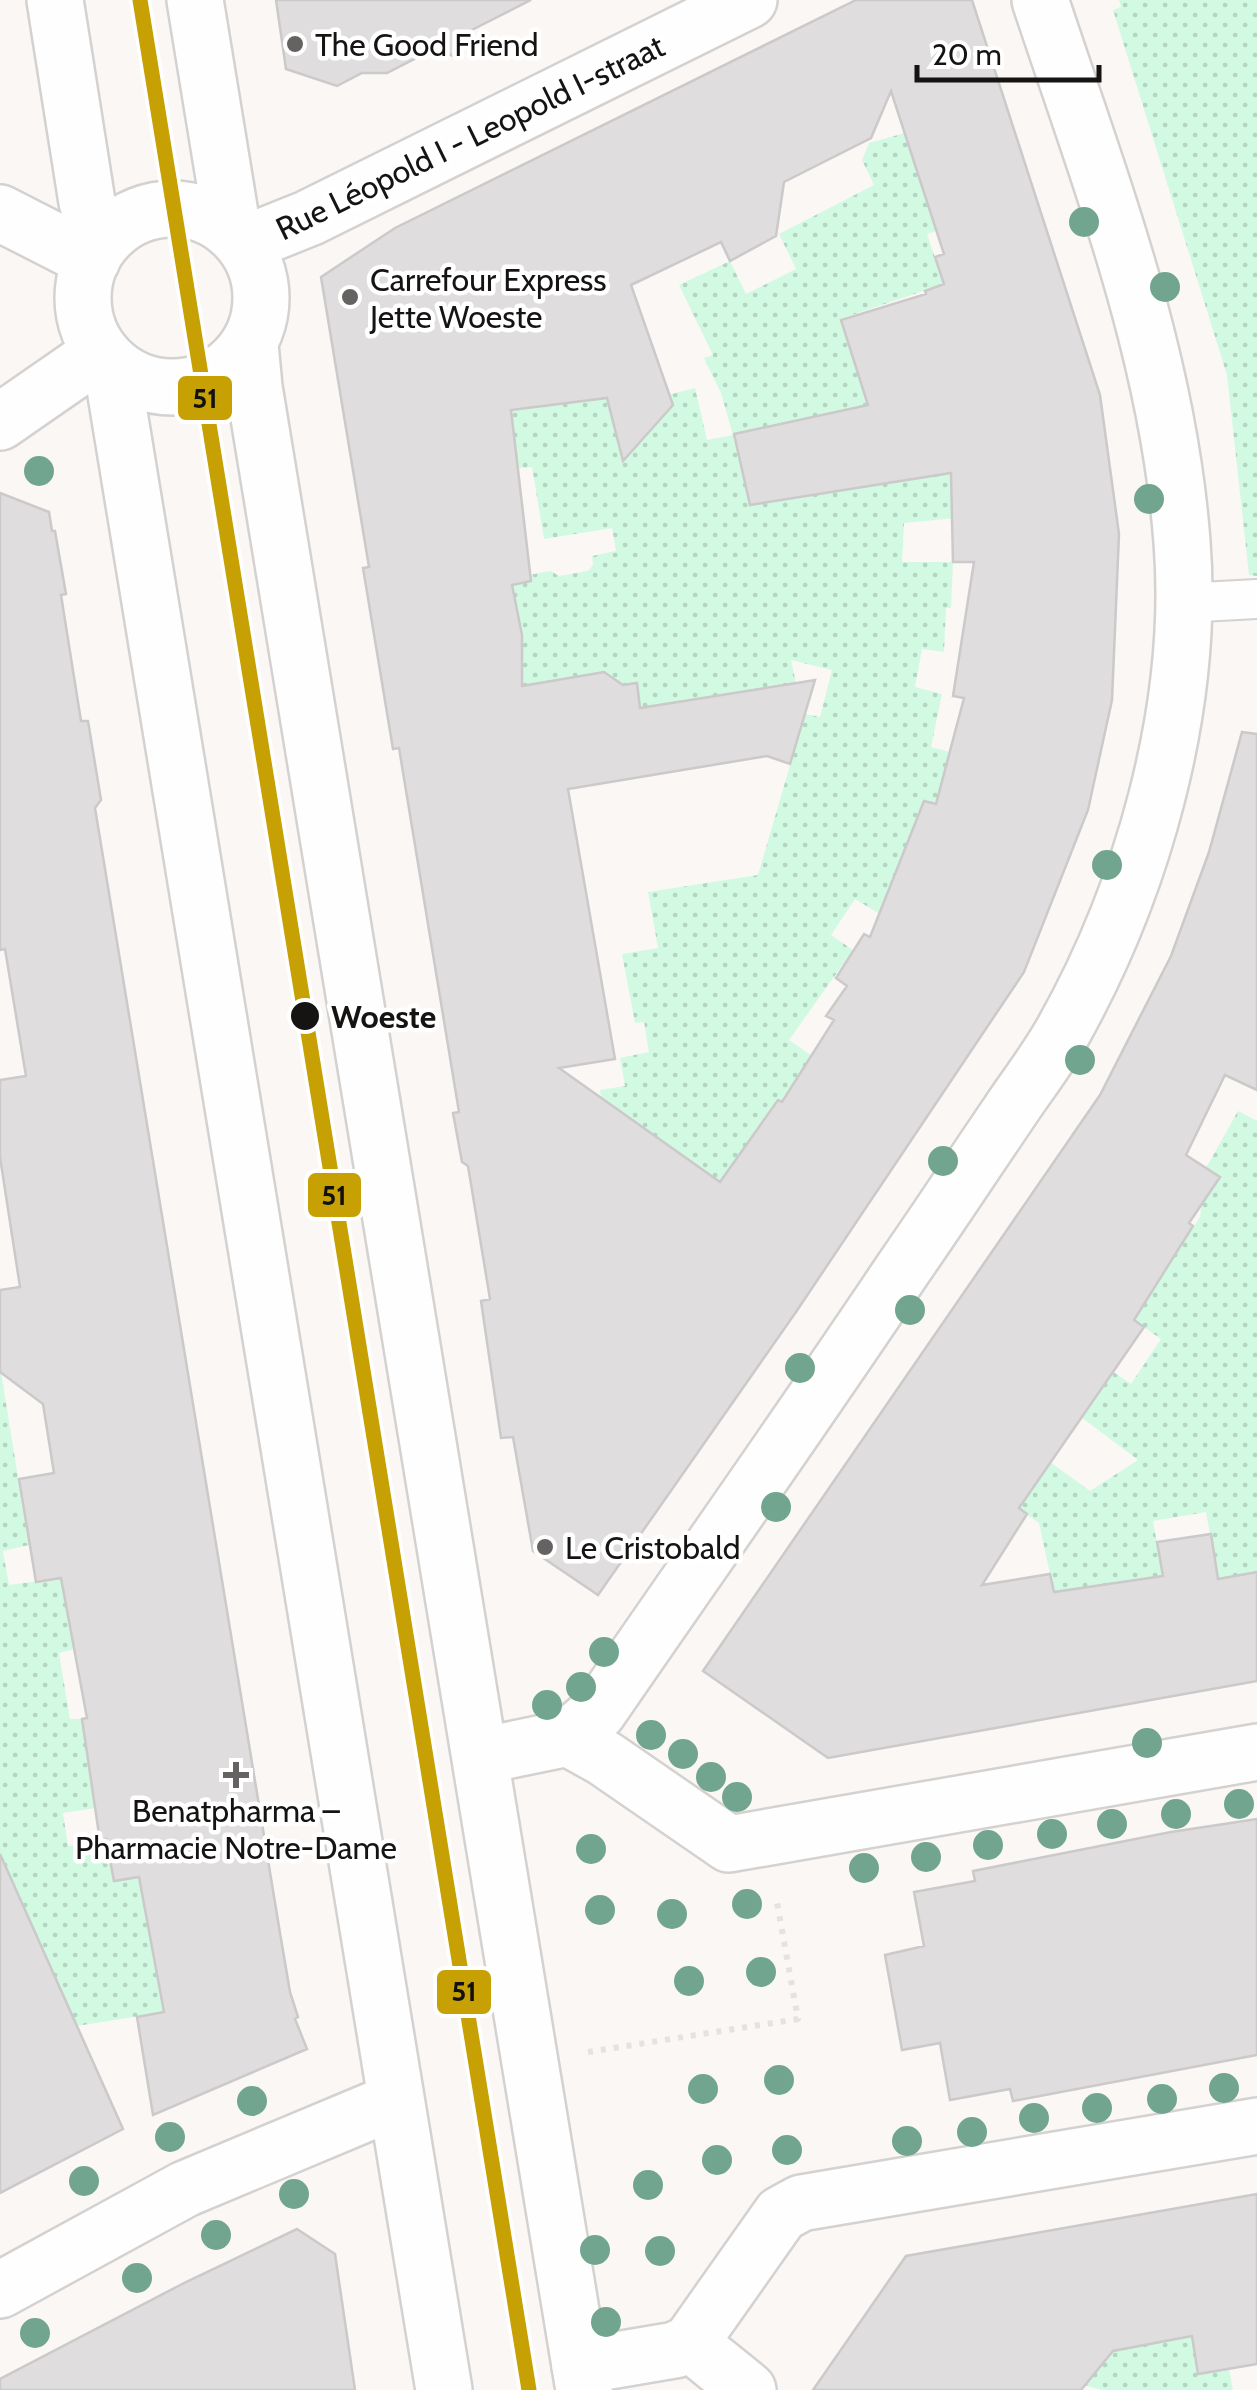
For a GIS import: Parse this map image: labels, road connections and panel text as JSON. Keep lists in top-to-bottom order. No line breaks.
{"streets":{"street":["Rue Léopold I - Leopold I-straat"]},"places":{"other":["The Good Friend","Carrefour Express Jette Woeste","Woeste","Le Cristobald"],"health":["Benatpharma – Pharmacie Notre-Dame"]},"lines":["transit line 51"],"scale_bar":"20 m"}
